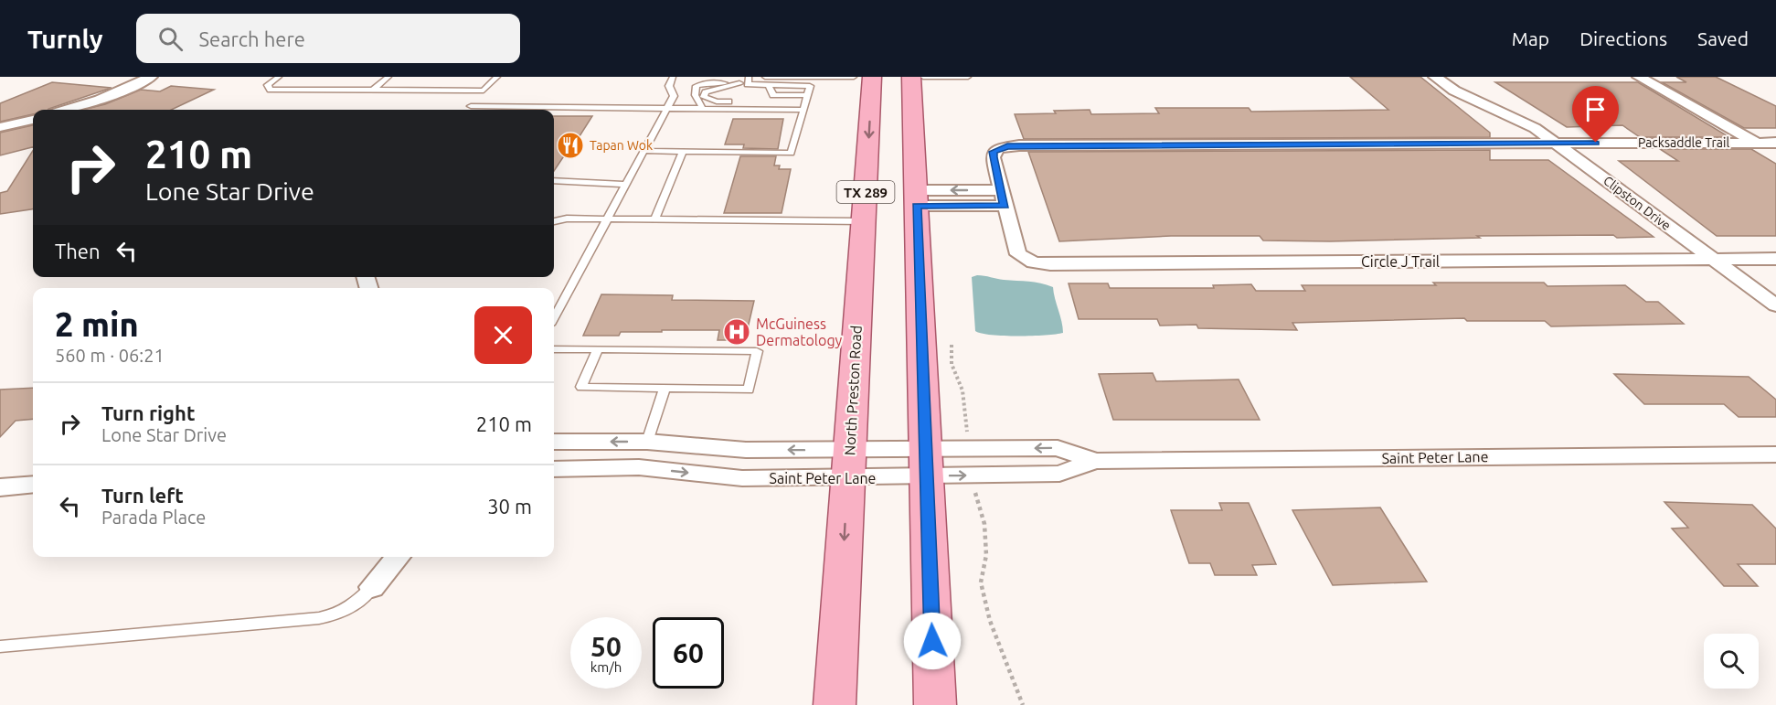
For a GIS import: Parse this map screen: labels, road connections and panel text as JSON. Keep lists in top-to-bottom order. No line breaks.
{"streets":{"main road":["TX 289","North Preston Road"],"street":["Packsaddle Trail","Clipston Drive","Circle J Trail","Saint Peter Lane"]},"crossings":[["Packsaddle Trail","Clipston Drive"],["TX 289","Saint Peter Lane"],["Clipston Drive","Circle J Trail"],["North Preston Road","Saint Peter Lane"]],"places":{"restaurant":["Tapan Wok"],"hospital":["McGuiness Dermatology"]},"page":{"header":"Turnly","search":"Search here","nav":["Map","Directions","Saved"],"turn":["210 m","Lone Star Drive"],"then":"Then","heading":["2 min","560 m · 06:21"],"list":[{"name":"Turn right","note":"Lone Star Drive","value":"210 m"},{"name":"Turn left","note":"Parada Place","value":"30 m"}],"speed":"50 km/h","limit":"60"}}
